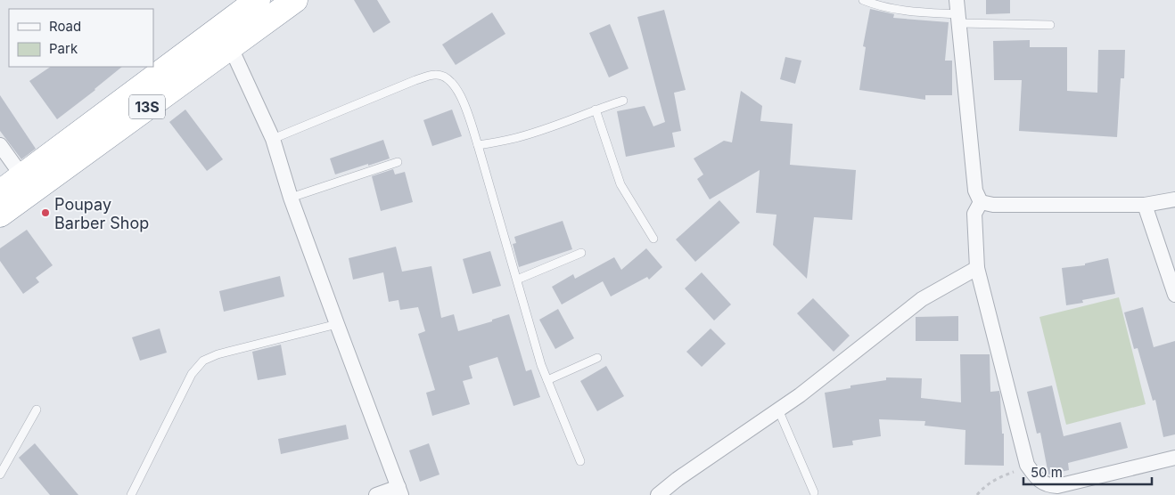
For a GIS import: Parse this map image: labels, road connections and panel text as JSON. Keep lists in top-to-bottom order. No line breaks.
{"streets":{"highway":["13S"]},"places":["Poupay Barber Shop"],"legend":["Road","Park"],"scale_bar":"50 m"}
